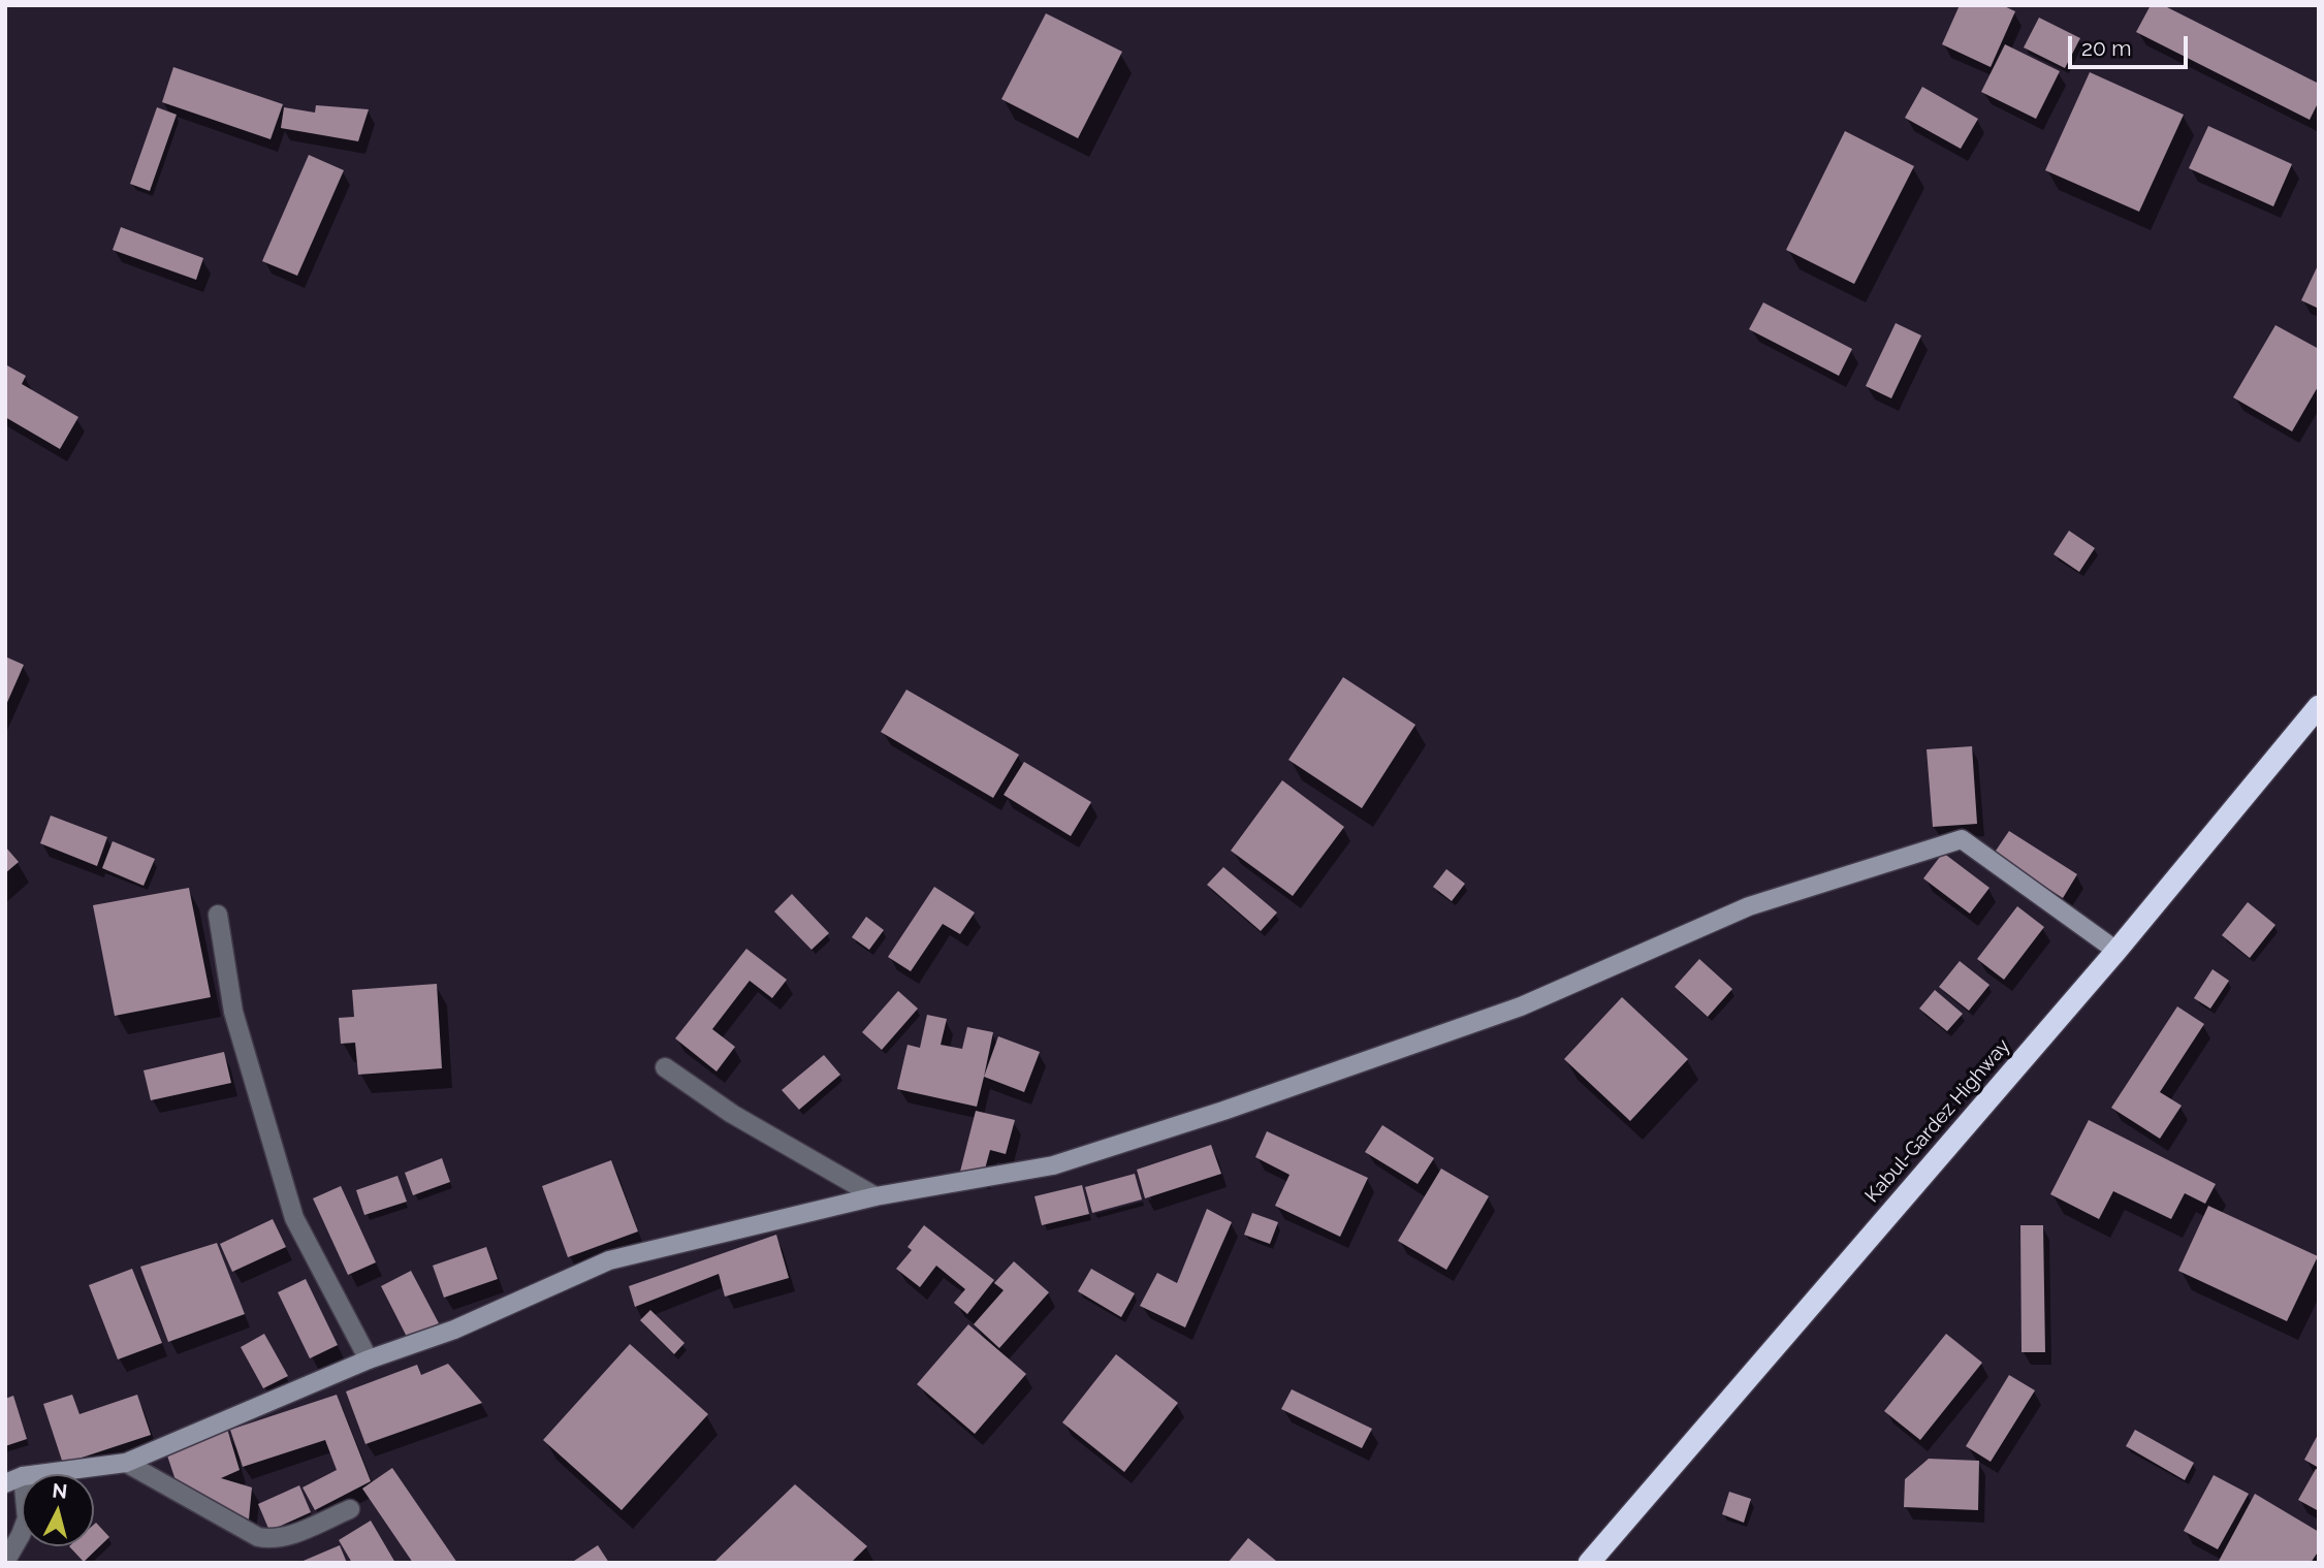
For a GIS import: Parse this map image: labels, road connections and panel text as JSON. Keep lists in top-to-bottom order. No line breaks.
{"streets":{"highway":["Kabul-Gardez Highway"]},"scale_bar":"20 m","north":"top"}
